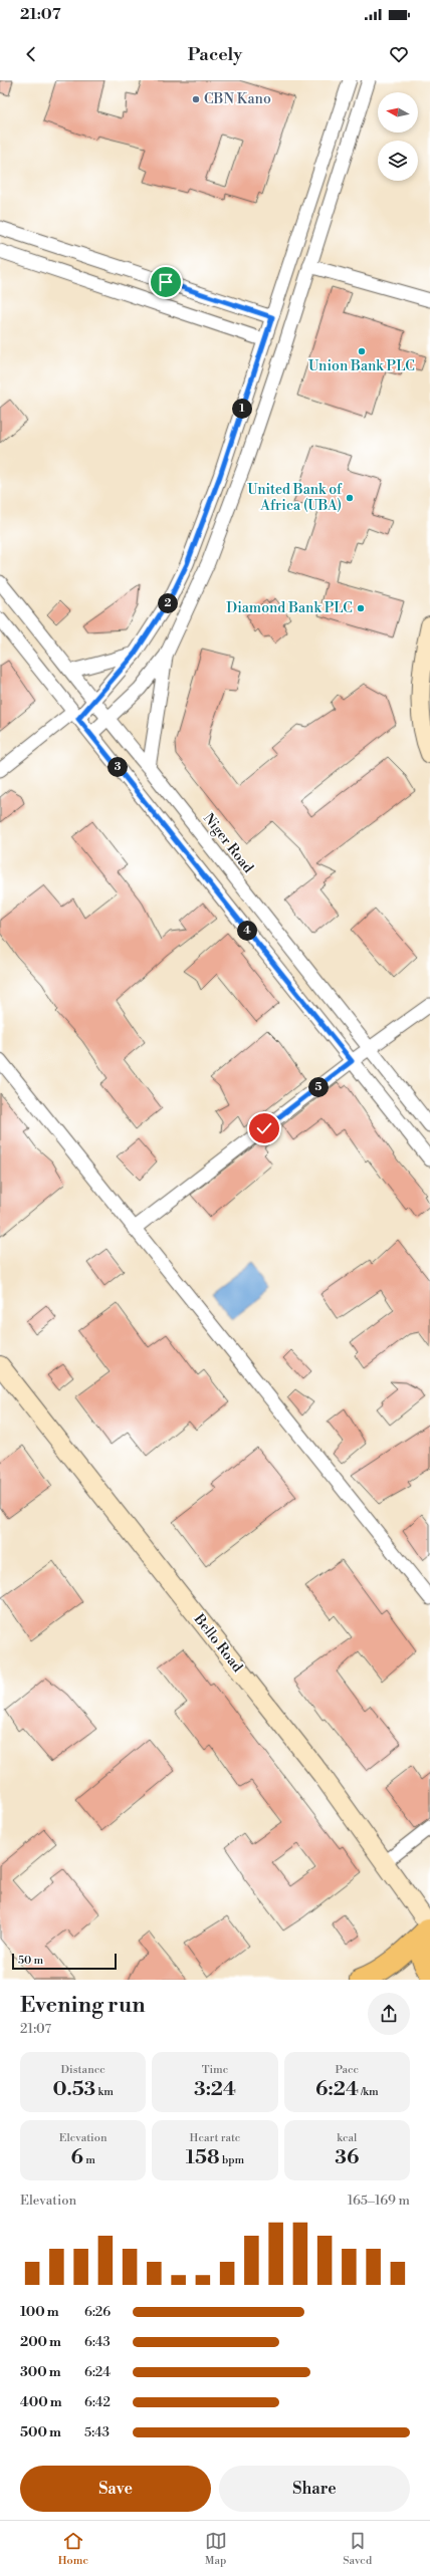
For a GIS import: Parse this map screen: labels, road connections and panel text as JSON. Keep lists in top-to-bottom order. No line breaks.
{"streets":{"street":["Niger Road","Bello Road"]},"places":["CBN Kano","Union Bank PLC","United Bank of Africa (UBA)","Diamond Bank PLC"],"scale_bar":"50 m","north":"left","page":{"status":"21:07","header":"Pacely","pins":["1","2","3","4","5"],"scale":"50 m","heading":["Evening run","21:07"],"stats":[["Distance","0.53 km"],["Time","3:24"],["Pace","6:24 /km"],["Elevation","6 m"],["Heart rate","158 bpm"],["kcal","36"]],"chart":["Elevation","165–169 m"],"list":[{"name":"100 m","note":"6:26"},{"name":"200 m","note":"6:43"},{"name":"300 m","note":"6:24"},{"name":"400 m","note":"6:42"},{"name":"500 m","note":"5:43"}],"buttons":["Save","Share"],"tabs":["Home","Map","Saved"]}}
